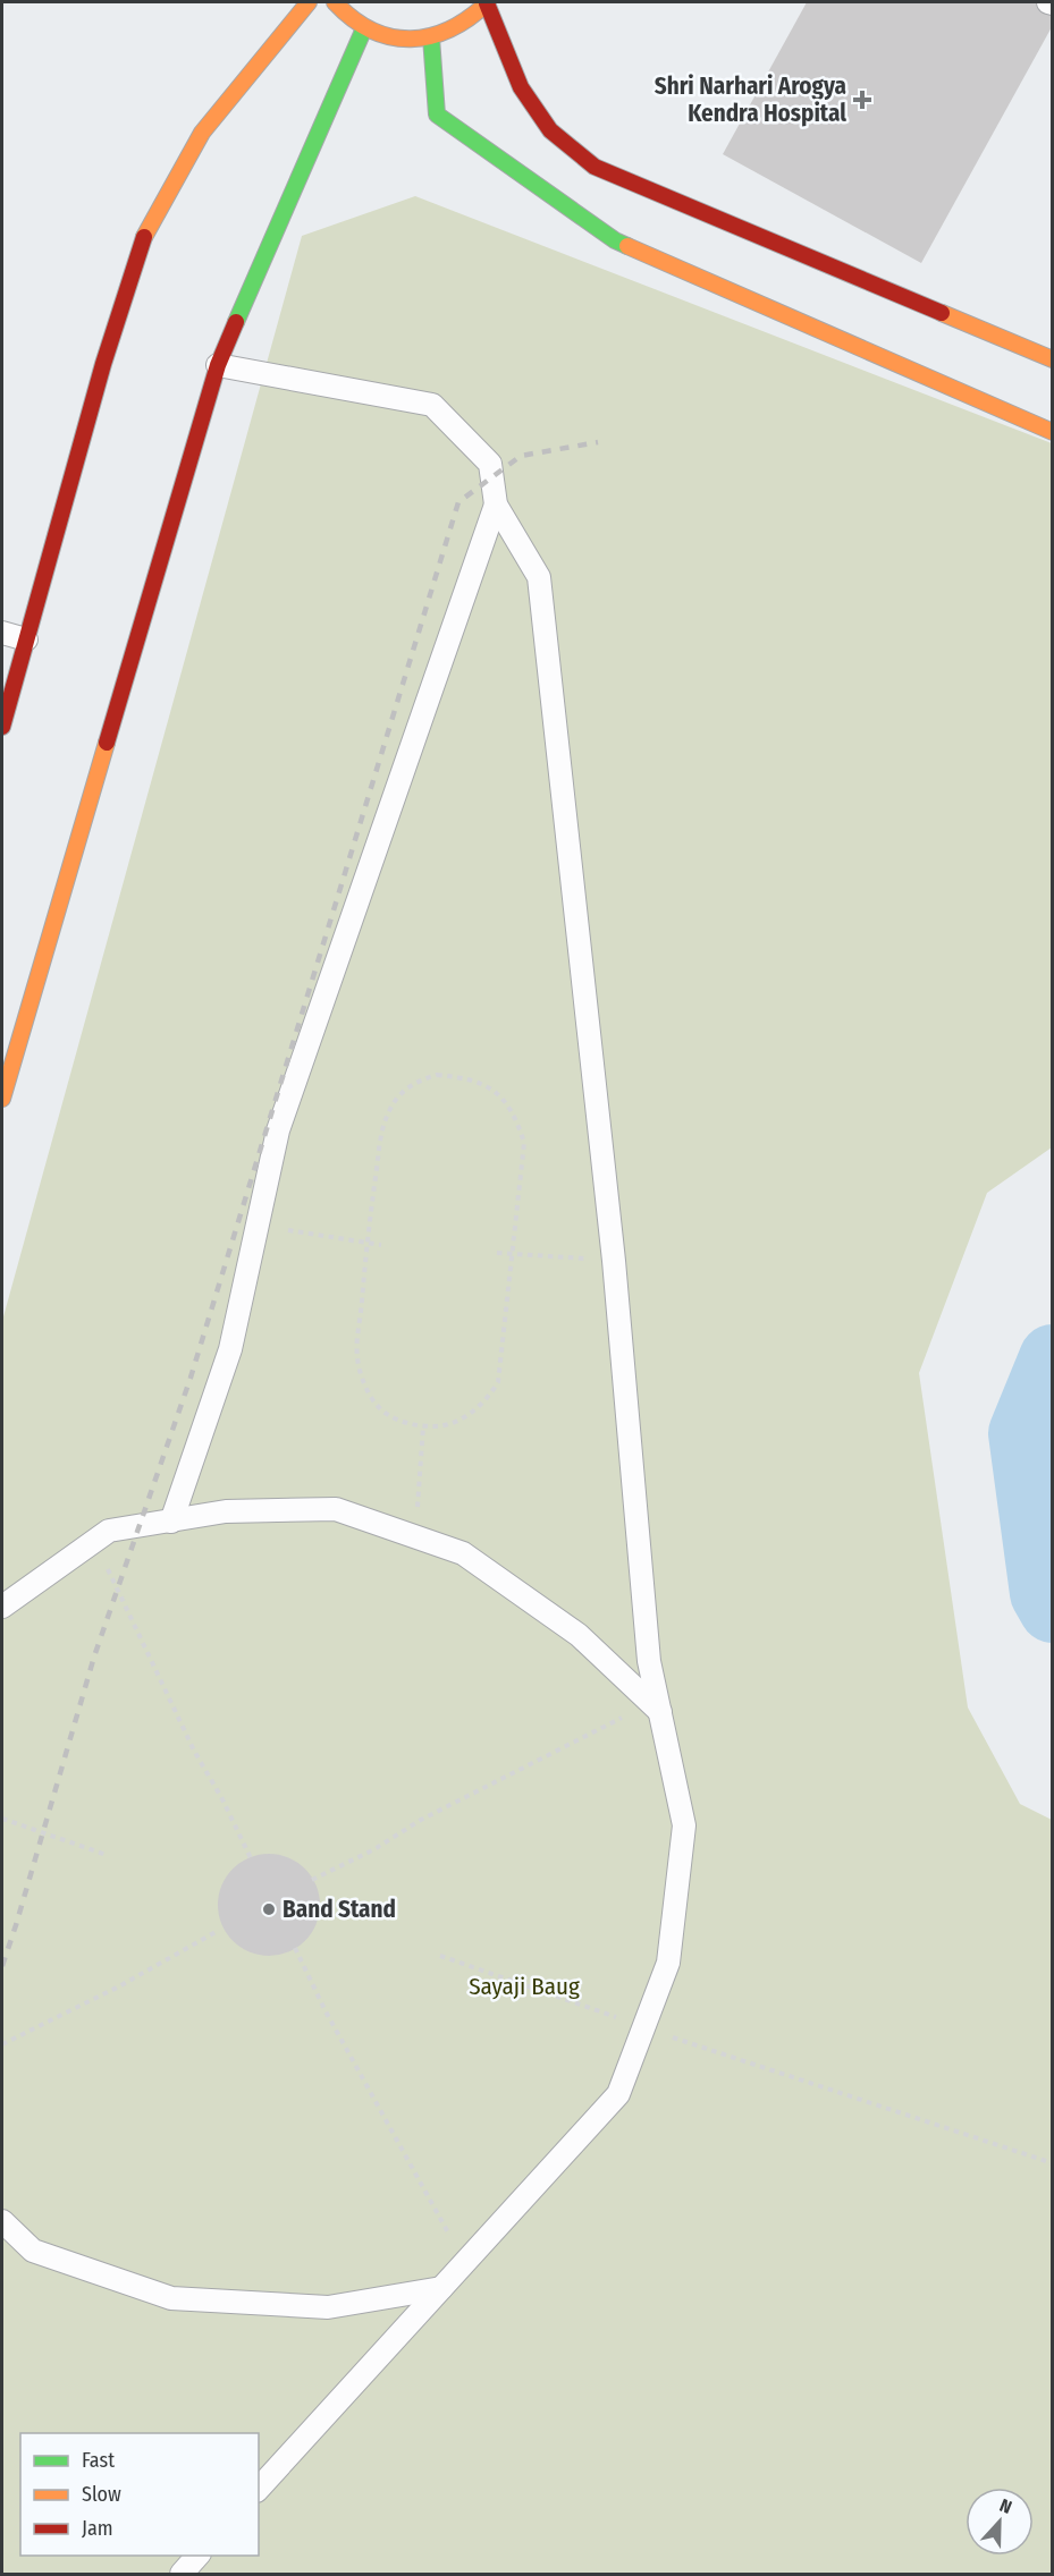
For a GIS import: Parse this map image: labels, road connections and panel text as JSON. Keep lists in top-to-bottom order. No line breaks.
{"parks":["Sayaji Baug"],"places":{"health":["Shri Narhari Arogya Kendra Hospital"],"other":["Band Stand"]},"legend":["Fast","Slow","Jam"],"north":"top"}
